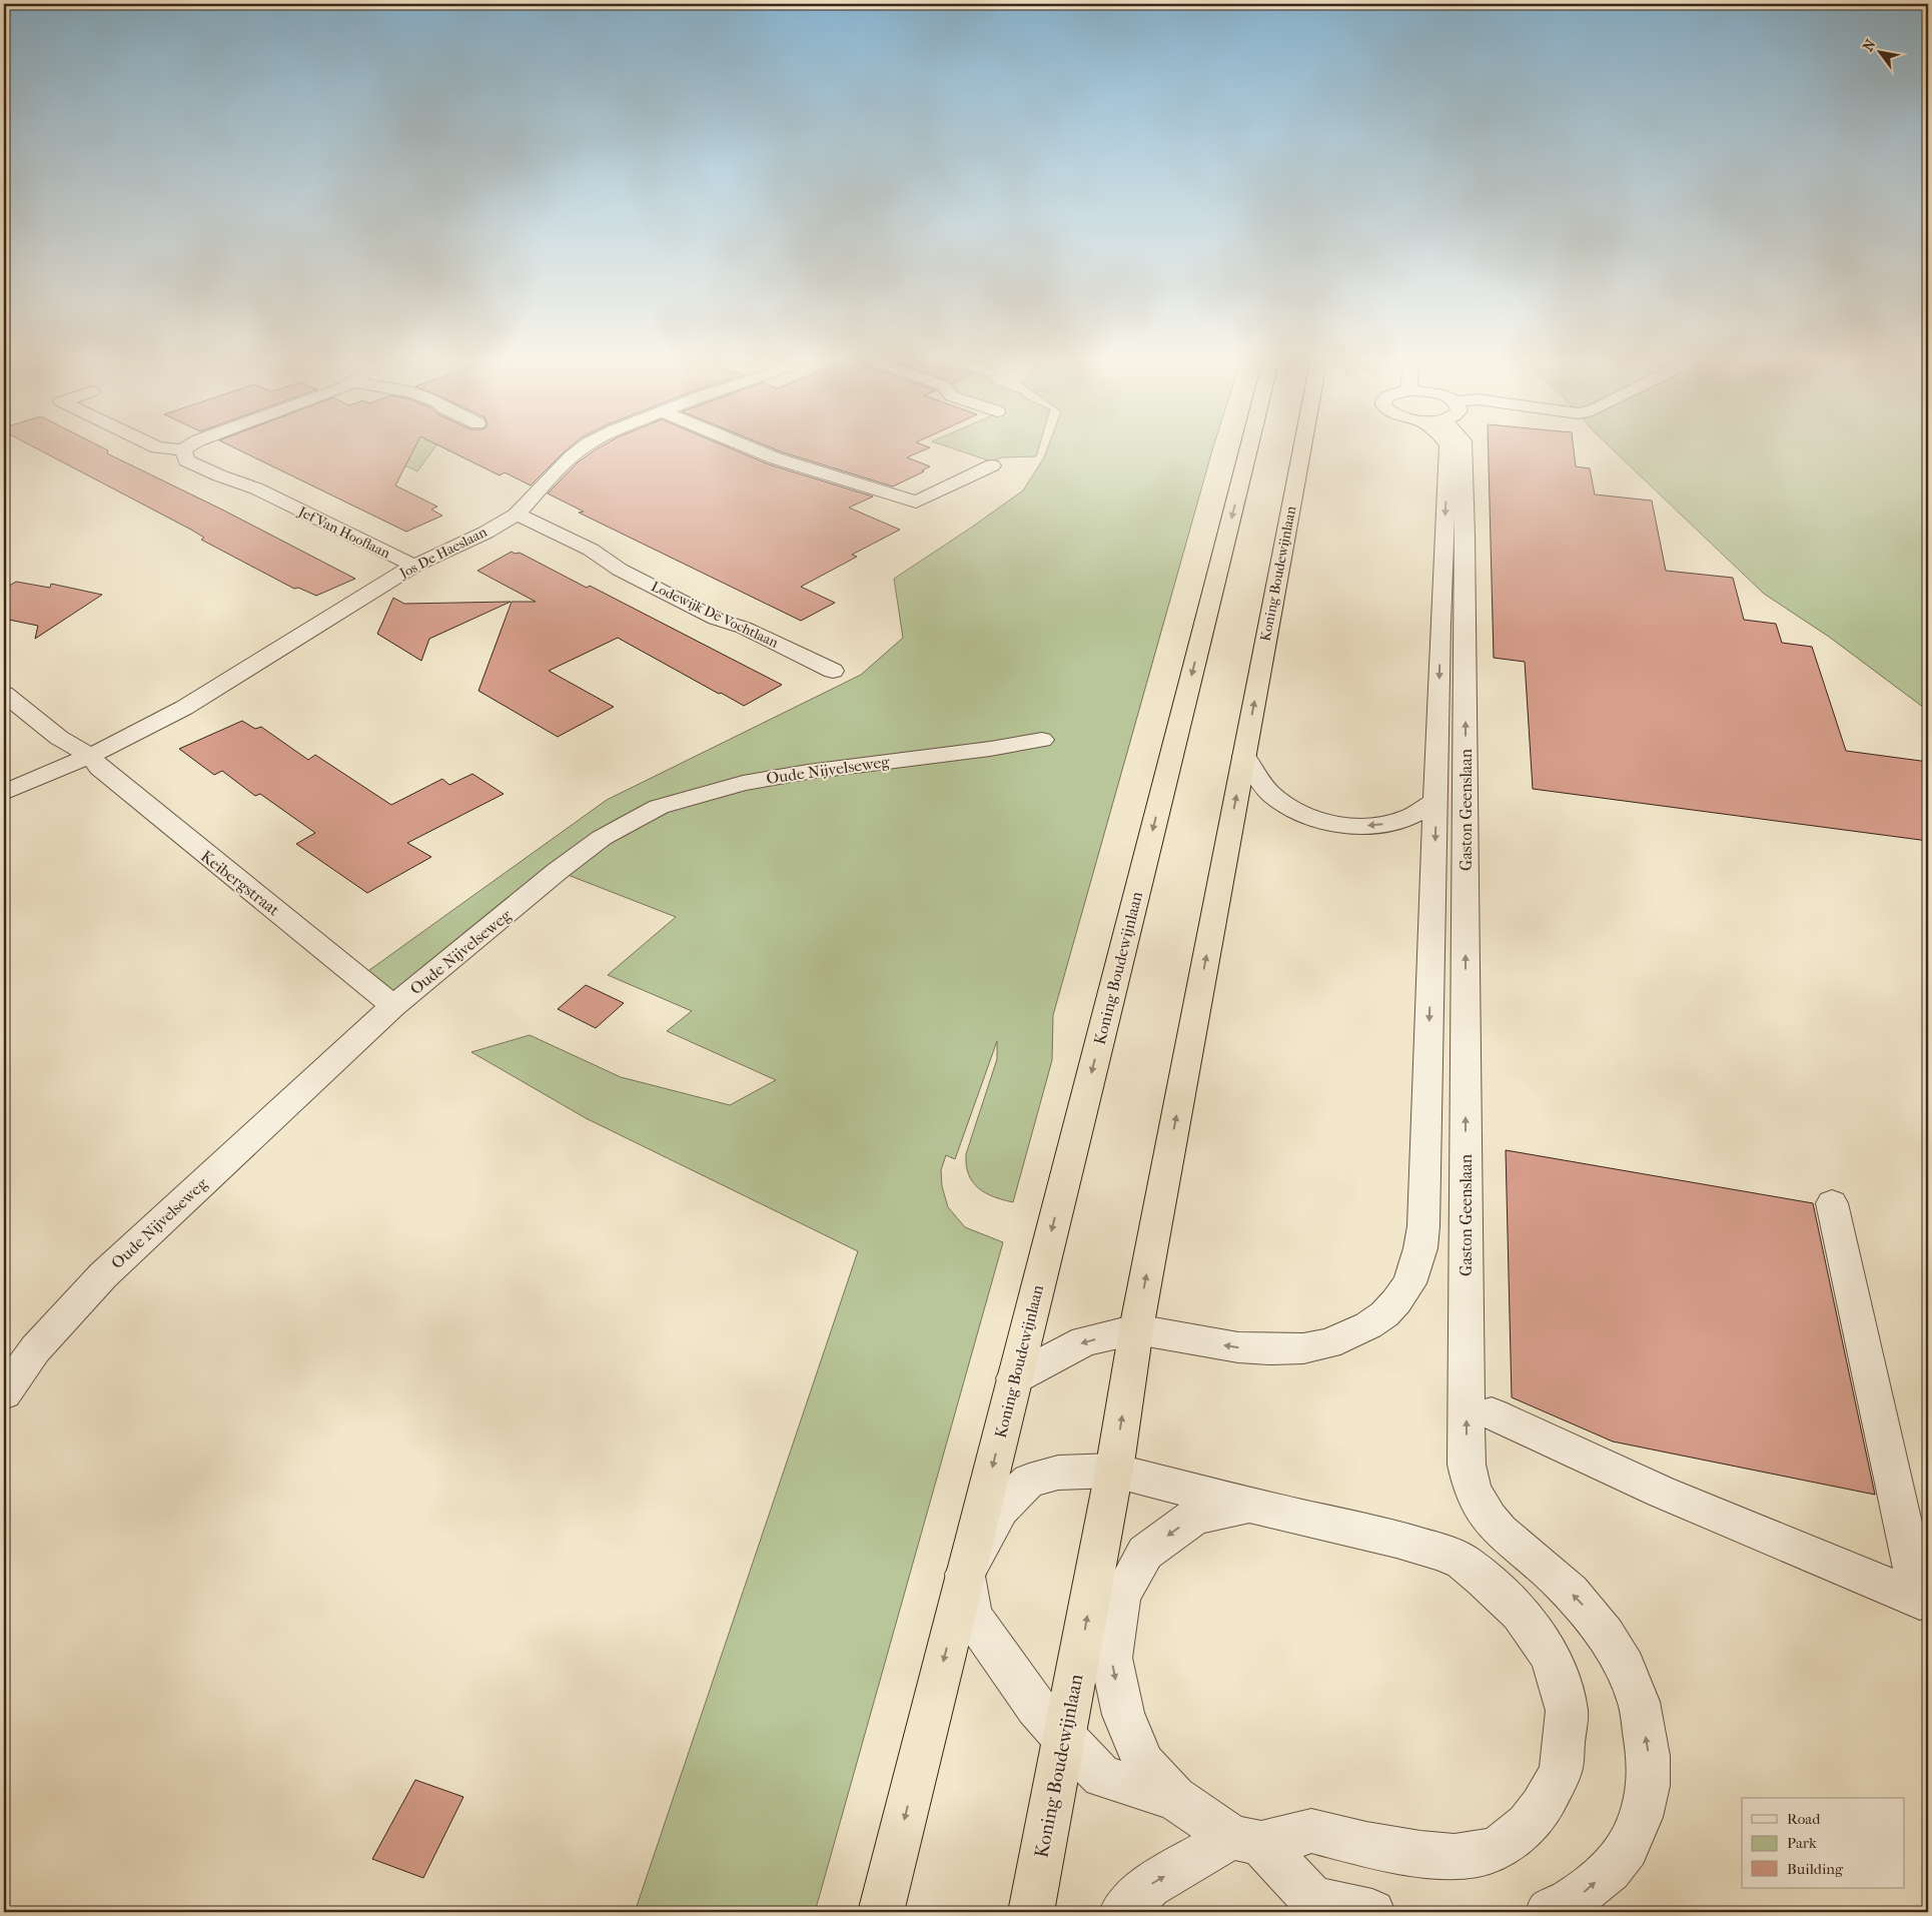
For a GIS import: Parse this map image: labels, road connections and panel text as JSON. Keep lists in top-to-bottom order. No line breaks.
{"streets":{"highway":["Koning Boudewijnlaan"],"street":["Jef Van Hooflaan","Jos De Haeslaan","Lodewijk De Vochtlaan","Oude Nijvelseweg","Gaston Geenslaan","Keibergstraat"]},"crossings":[["Jef Van Hooflaan","Jos De Haeslaan"],["Jos De Haeslaan","Lodewijk De Vochtlaan"],["Jos De Haeslaan","Keibergstraat"],["Koning Boudewijnlaan","Gaston Geenslaan"],["Oude Nijvelseweg","Keibergstraat"]],"legend":["Road","Park","Building"],"north":"top left"}
